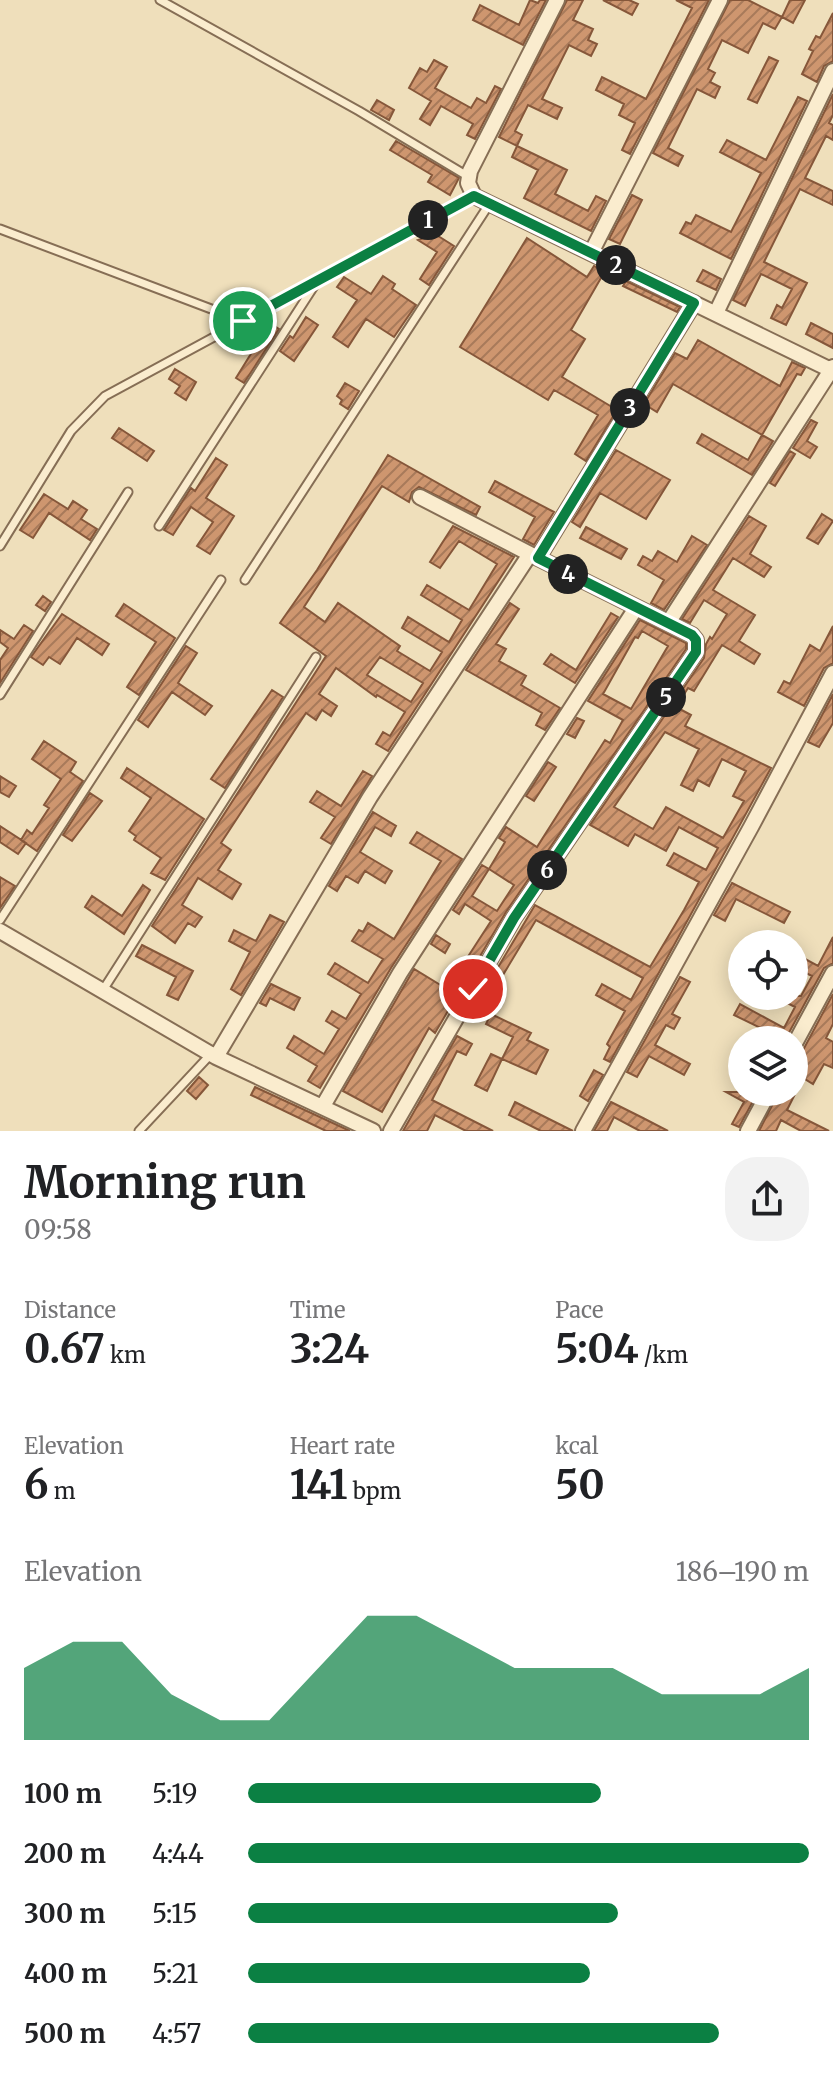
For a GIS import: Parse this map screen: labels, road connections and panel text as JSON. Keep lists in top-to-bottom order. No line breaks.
{"page":{"pins":["1","2","3","4","5","6"],"heading":["Morning run","09:58"],"stats":[["Distance","0.67 km"],["Time","3:24"],["Pace","5:04 /km"],["Elevation","6 m"],["Heart rate","141 bpm"],["kcal","50"]],"chart":["Elevation","186–190 m"],"list":[{"name":"100 m","note":"5:19"},{"name":"200 m","note":"4:44"},{"name":"300 m","note":"5:15"},{"name":"400 m","note":"5:21"},{"name":"500 m","note":"4:57"}]}}
